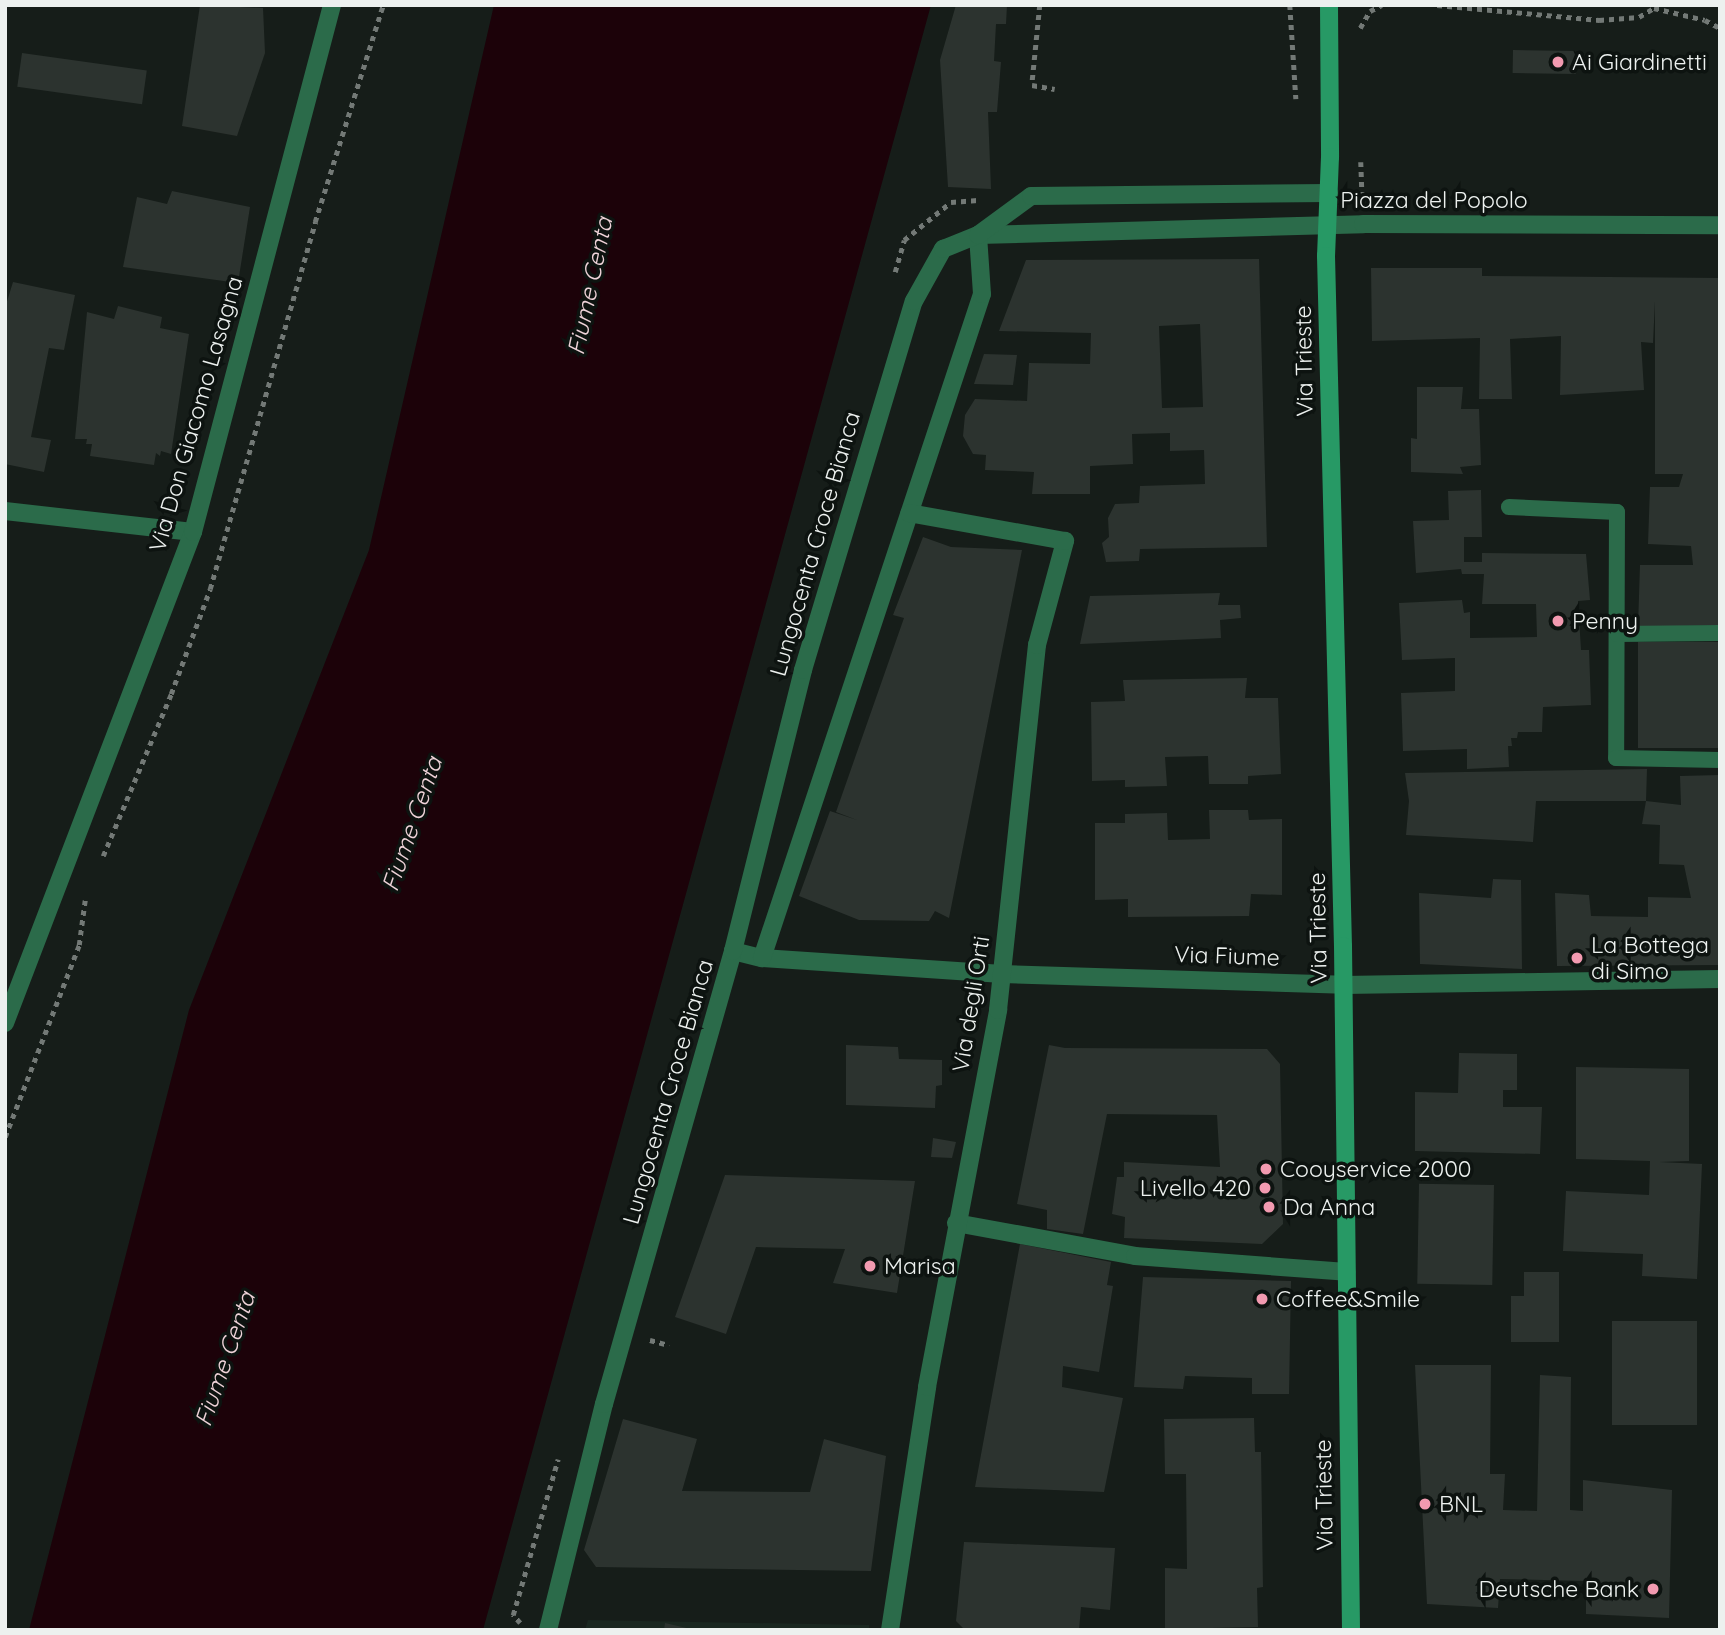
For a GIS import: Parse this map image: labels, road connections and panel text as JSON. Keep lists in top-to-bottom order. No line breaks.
{"streets":{"street":["Piazza del Popolo","Via Trieste","Via Don Giacomo Lasagna","Lungocenta Croce Bianca","Via Fiume","Via degli Orti"]},"crossings":[["Piazza del Popolo","Via Trieste"],["Via Trieste","Via Fiume"],["Lungocenta Croce Bianca","Via Fiume"],["Via Fiume","Via degli Orti"]],"water":["Fiume Centa"],"places":["Ai Giardinetti","Penny","La Bottega di Simo","Cooyservice 2000","Livello 420","Da Anna","Marisa","Coffee&Smile","BNL","Deutsche Bank"]}
